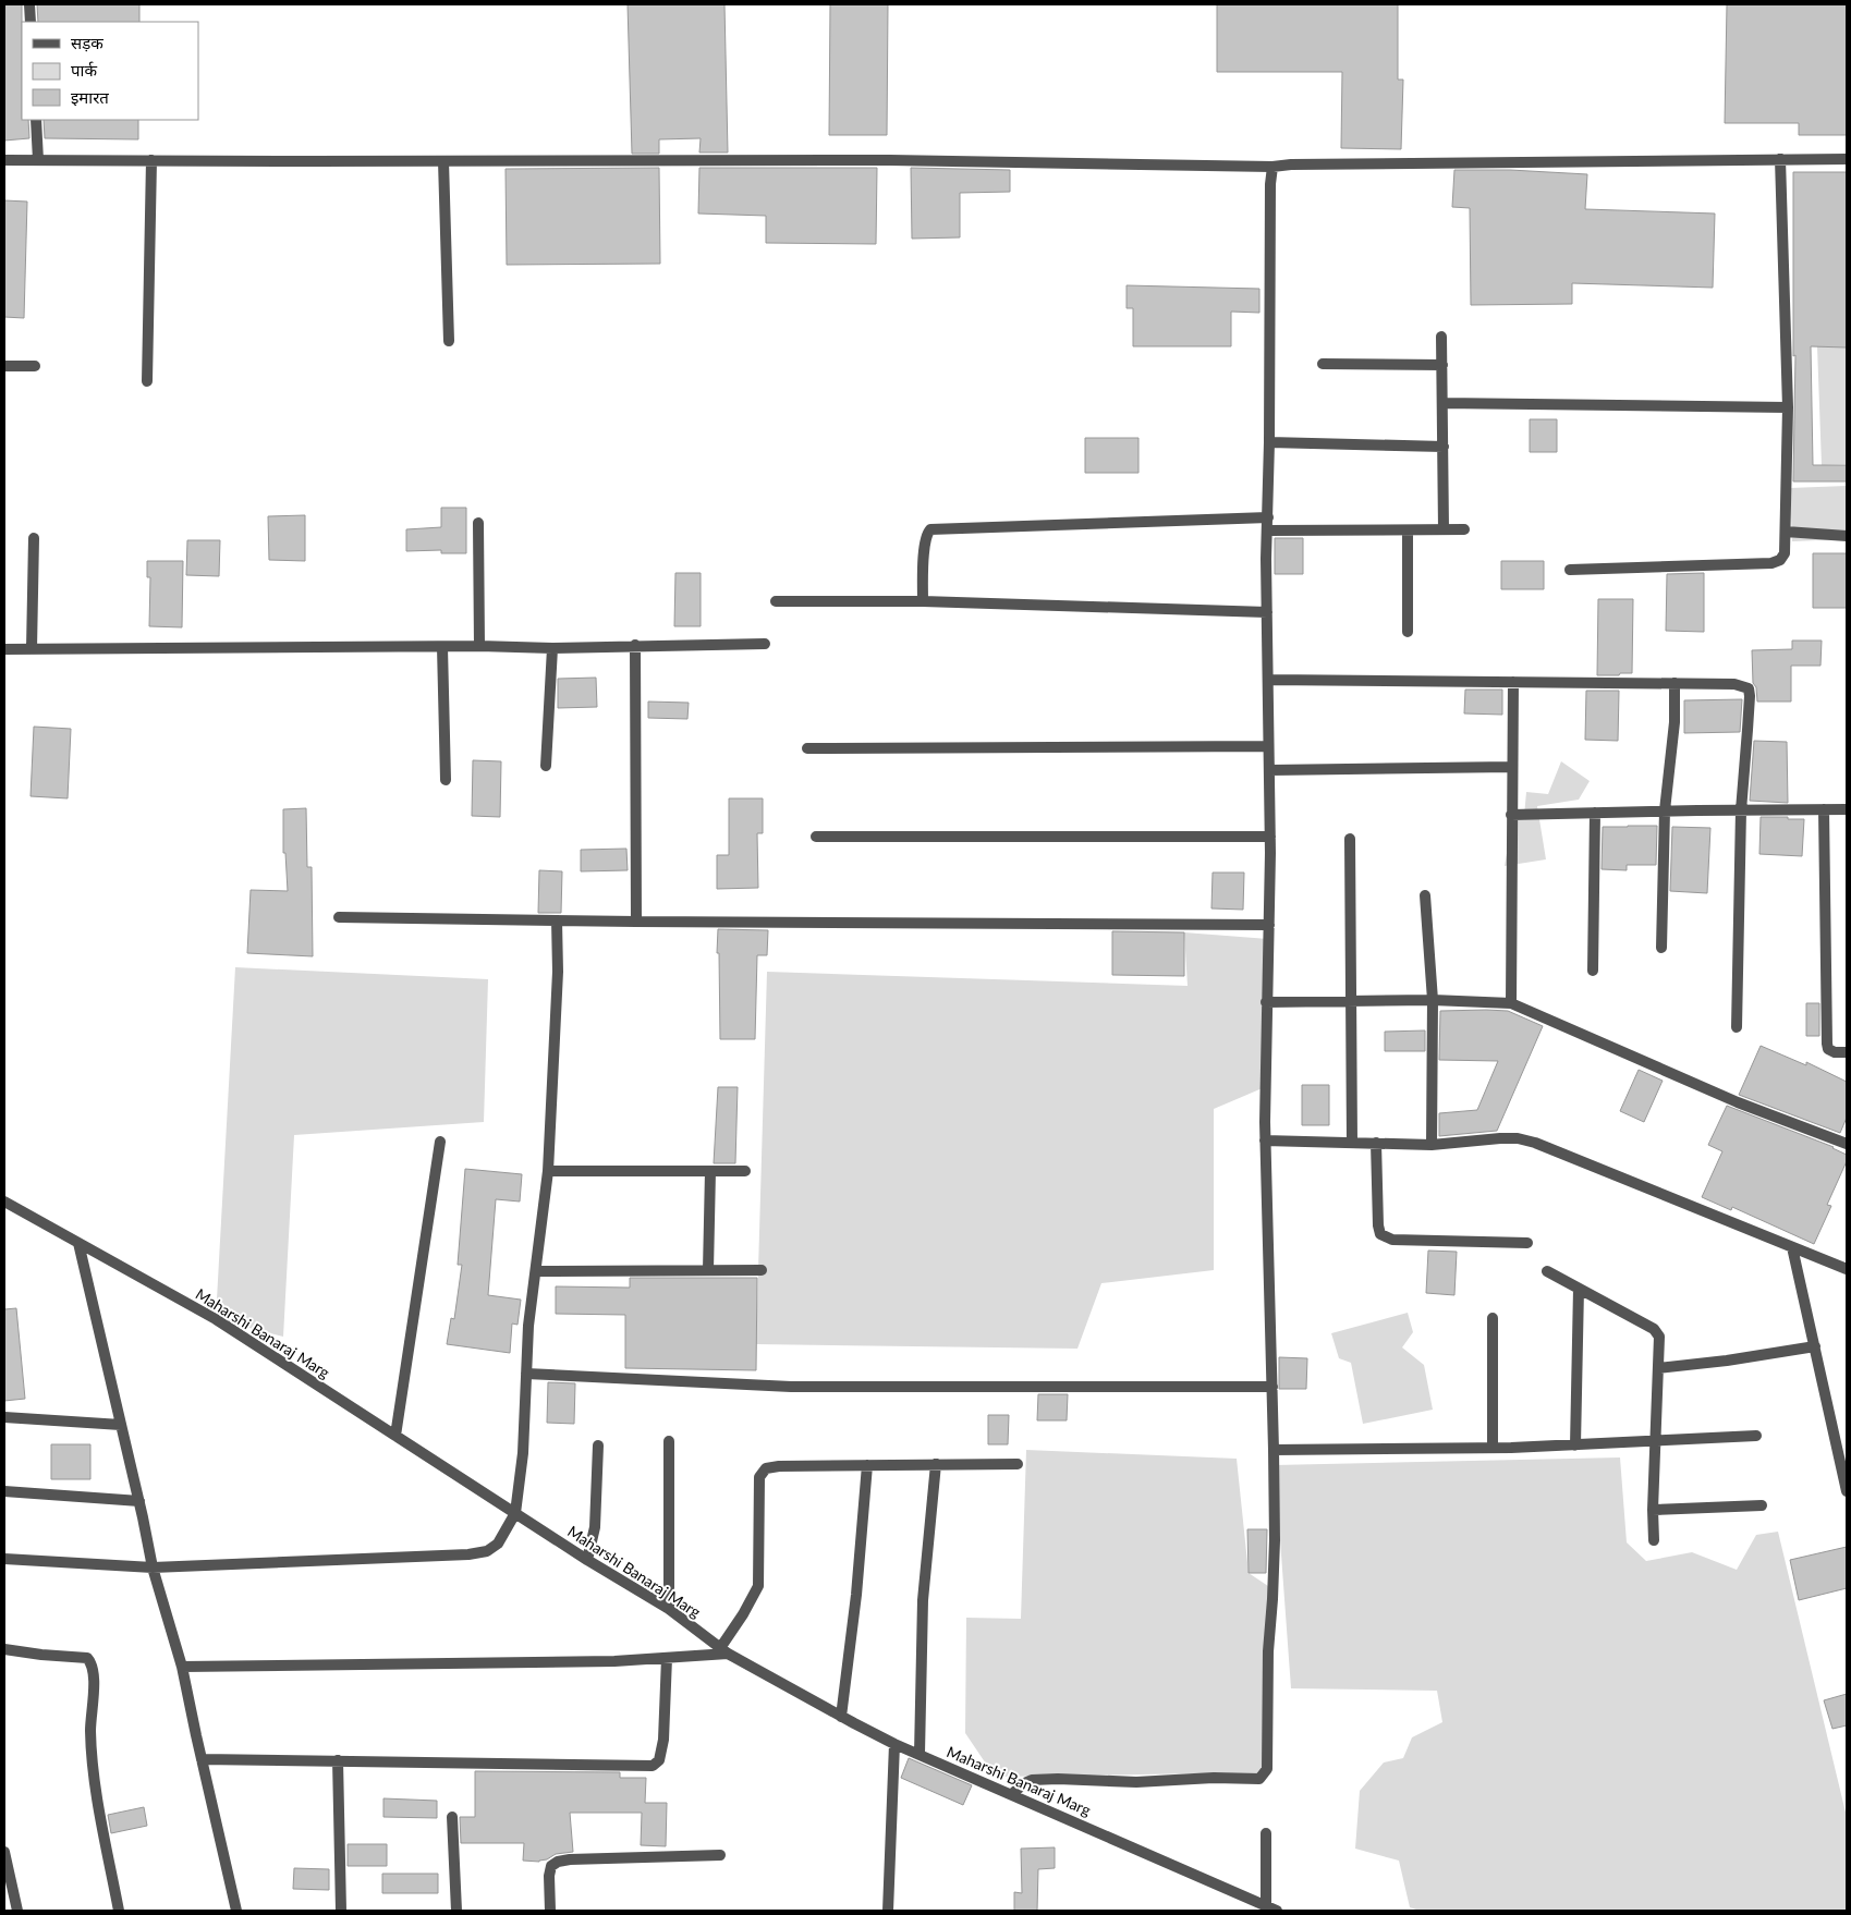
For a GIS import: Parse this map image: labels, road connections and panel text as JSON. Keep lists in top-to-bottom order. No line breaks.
{"streets":{"street":["Maharshi Banaraj Marg"]},"legend":["सड़क","पार्क","इमारत"]}
